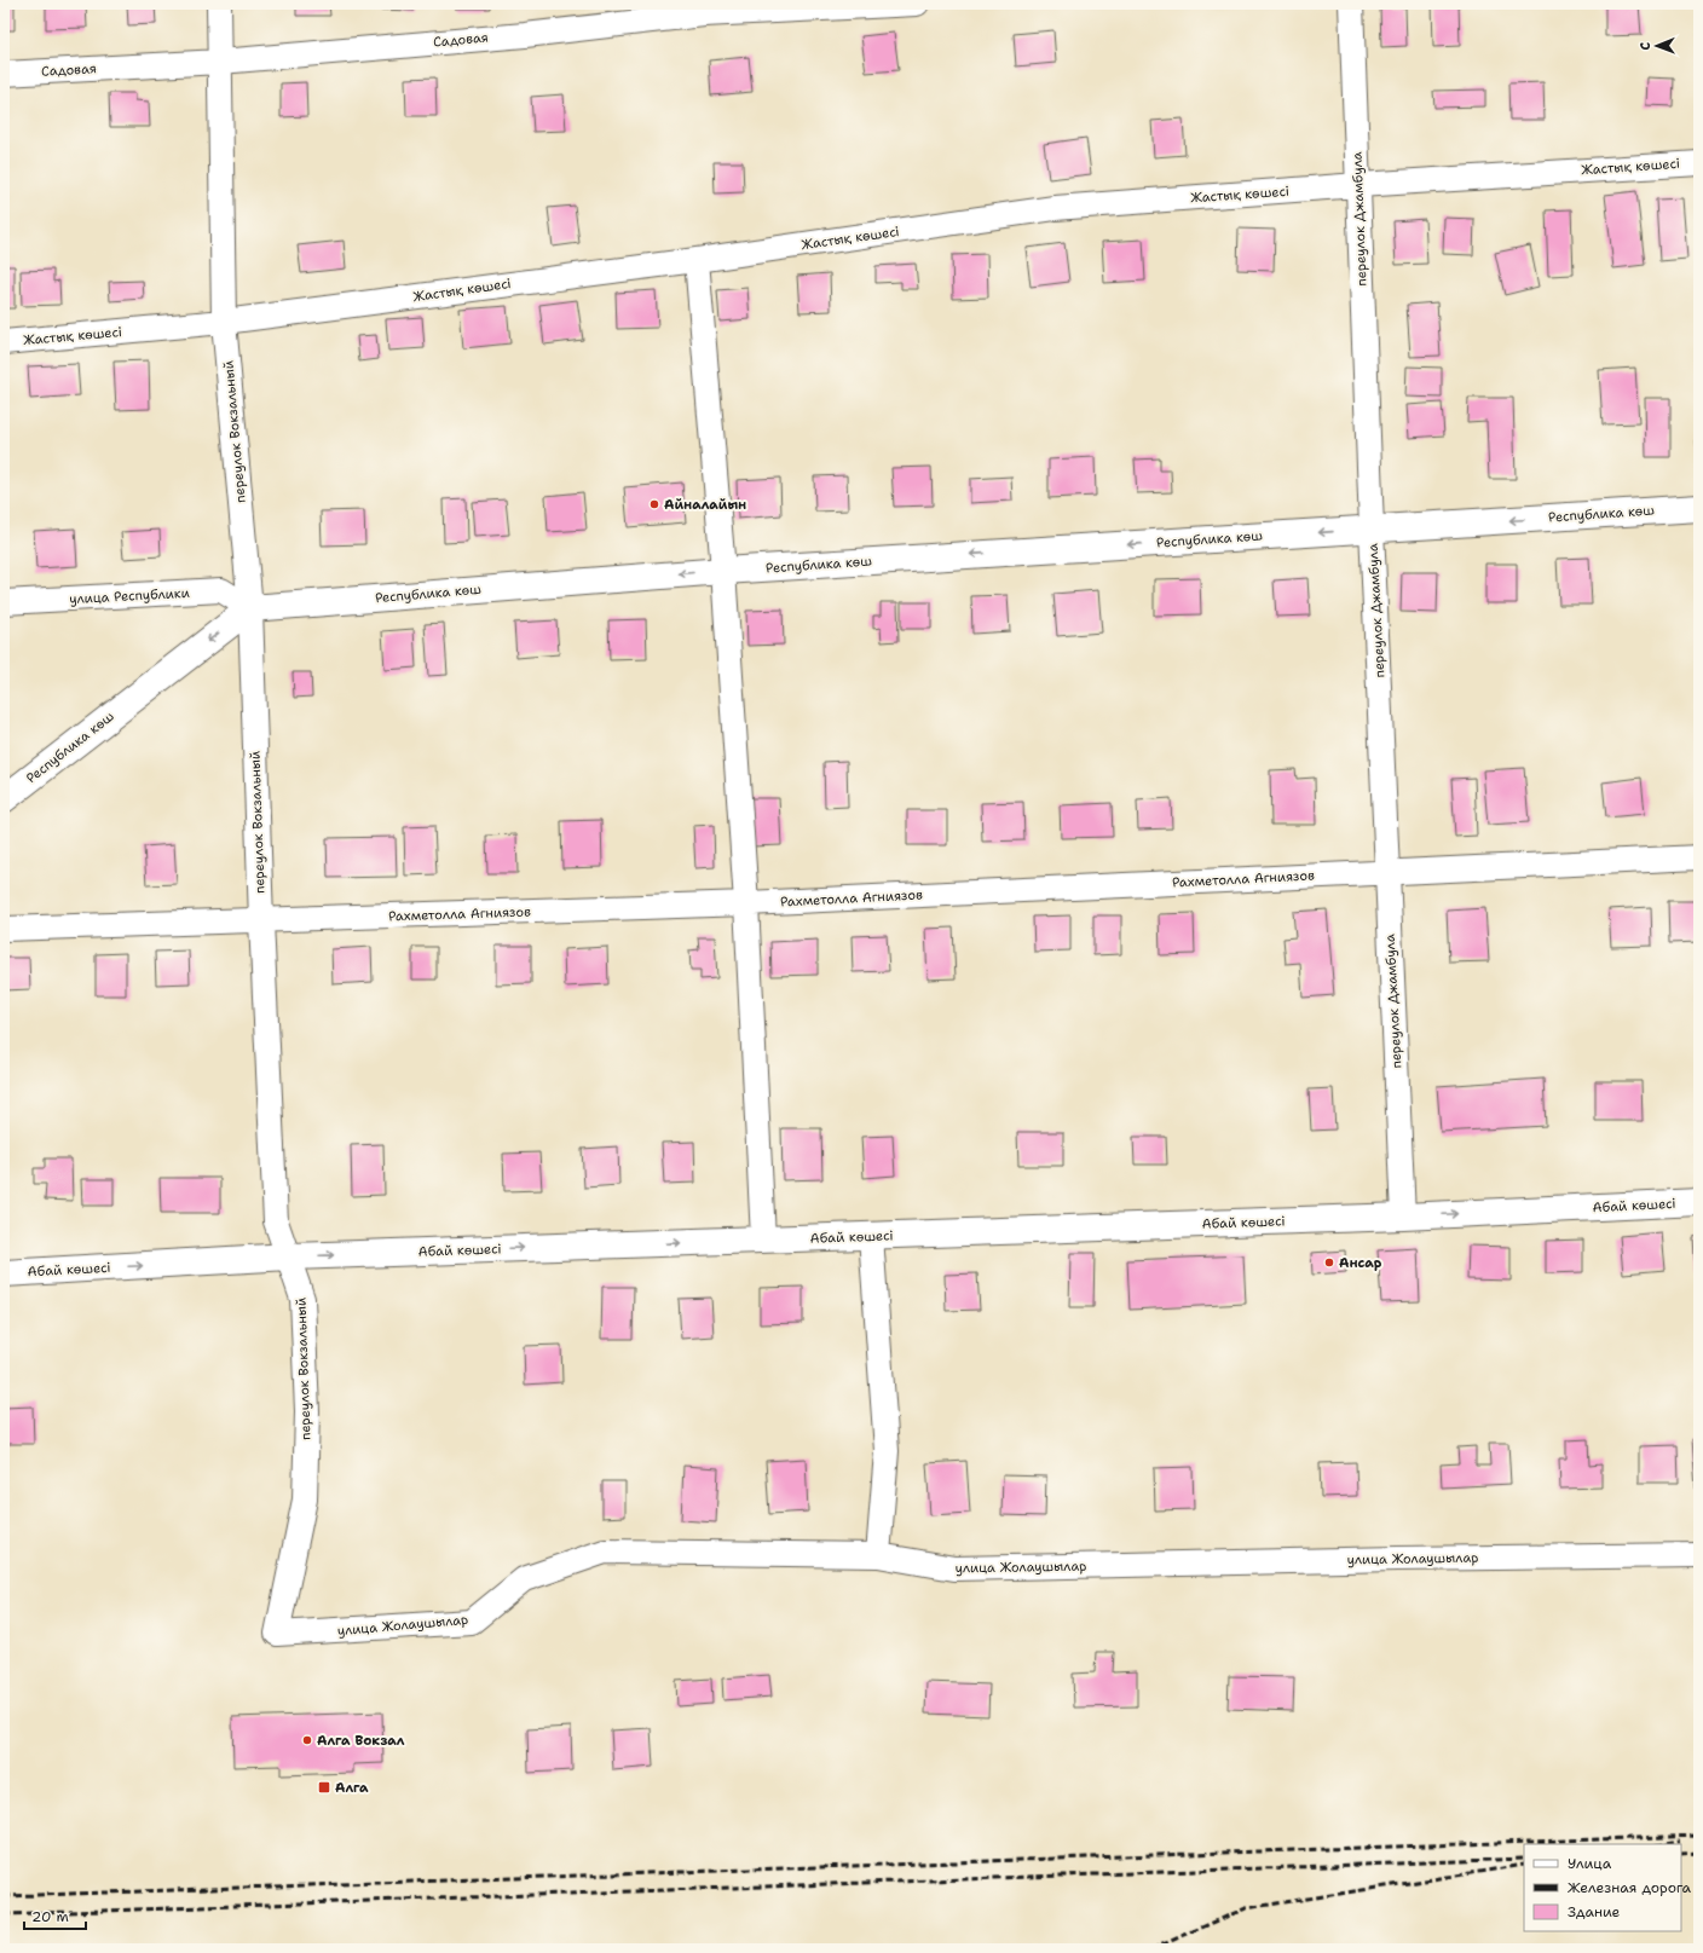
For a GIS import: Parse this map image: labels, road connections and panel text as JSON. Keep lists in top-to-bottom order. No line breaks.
{"streets":{"main road":["Республика көш","Абай көшесі"],"street":["Садовая","Жастық көшесі","переулок Джамбула","переулок Вокзальный","улица Республики","Рахметолла Агниязов","улица Жолаушылар"]},"crossings":[["Садовая","переулок Вокзальный"],["Жастық көшесі","переулок Джамбула"],["Жастық көшесі","переулок Вокзальный"],["переулок Джамбула","Республика көш"],["переулок Джамбула","Рахметолла Агниязов"],["переулок Джамбула","Абай көшесі"],["переулок Вокзальный","Республика көш"],["переулок Вокзальный","улица Республики"],["переулок Вокзальный","Рахметолла Агниязов"],["переулок Вокзальный","Абай көшесі"],["переулок Вокзальный","улица Жолаушылар"],["Республика көш","улица Республики"]],"one_way":["Республика көш","Абай көшесі"],"places":{"other":["Айналайын","Ансар","Алга Вокзал"],"transit":["Алга"]},"legend":["Улица","Железная дорога","Здание"],"scale_bar":"20 m","north":"left"}
